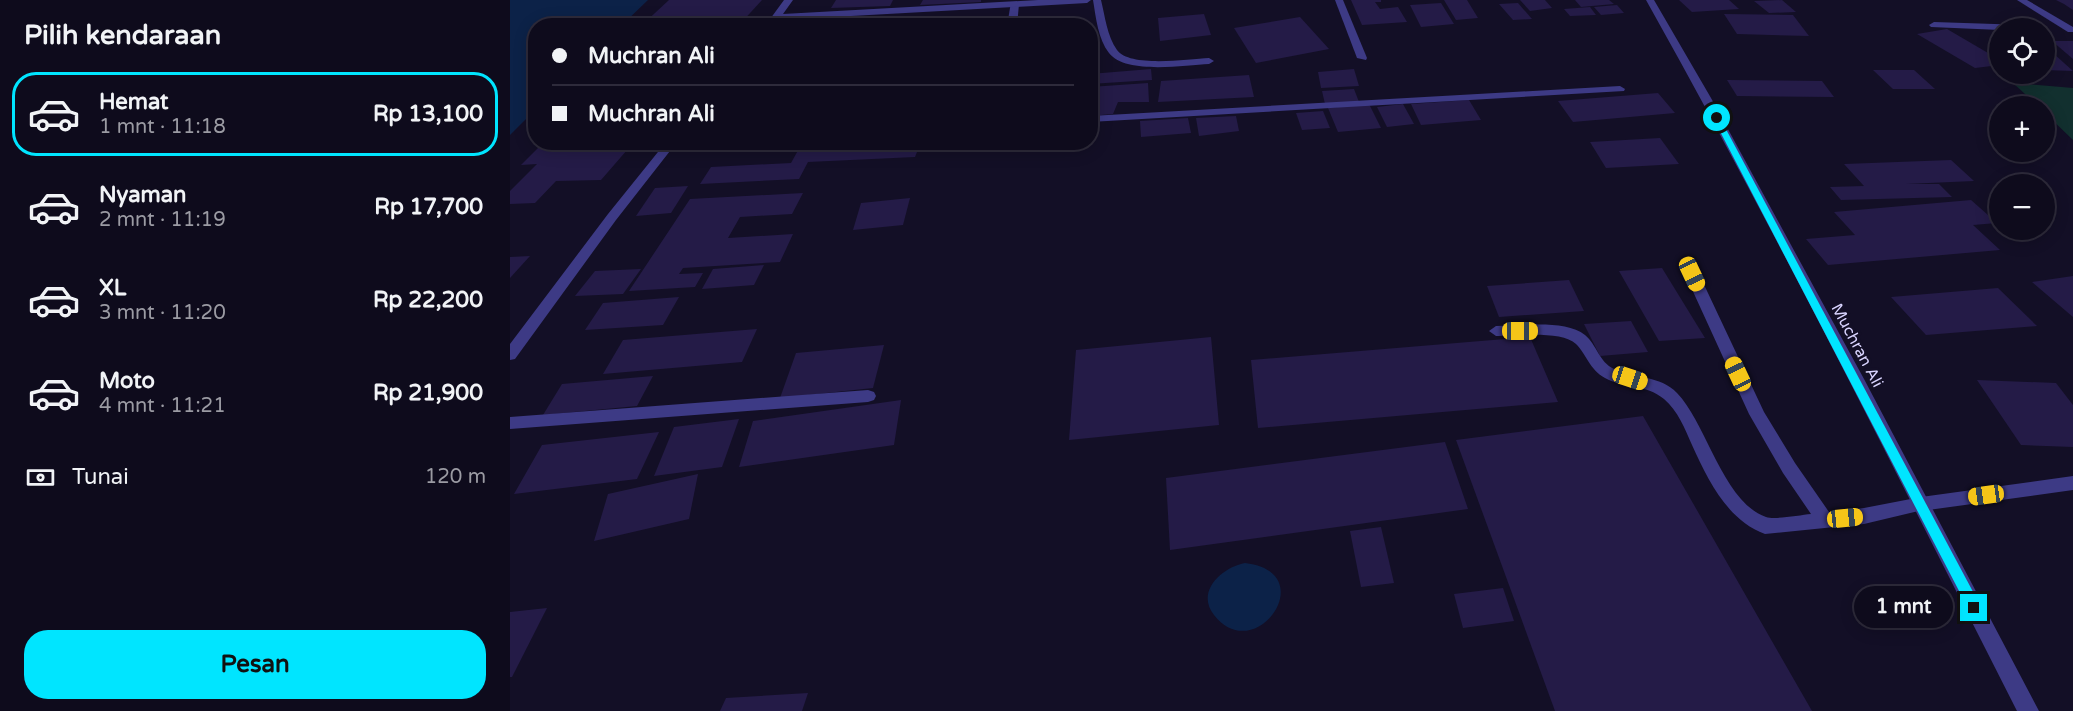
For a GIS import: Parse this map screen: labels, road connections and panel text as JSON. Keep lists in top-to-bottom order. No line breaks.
{"streets":{"street":["Muchran Ali"]},"page":{"heading":"Pilih kendaraan","map_buttons":["+","−"],"banner":["Muchran Ali","Muchran Ali"],"list":[{"name":"Hemat","note":"1 mnt · 11:18","value":"Rp 13,100"},{"name":"Nyaman","note":"2 mnt · 11:19","value":"Rp 17,700"},{"name":"XL","note":"3 mnt · 11:20","value":"Rp 22,200"},{"name":"Moto","note":"4 mnt · 11:21","value":"Rp 21,900"}],"pay":["Tunai","120 m"],"bubble":"1 mnt","buttons":"Pesan"}}
